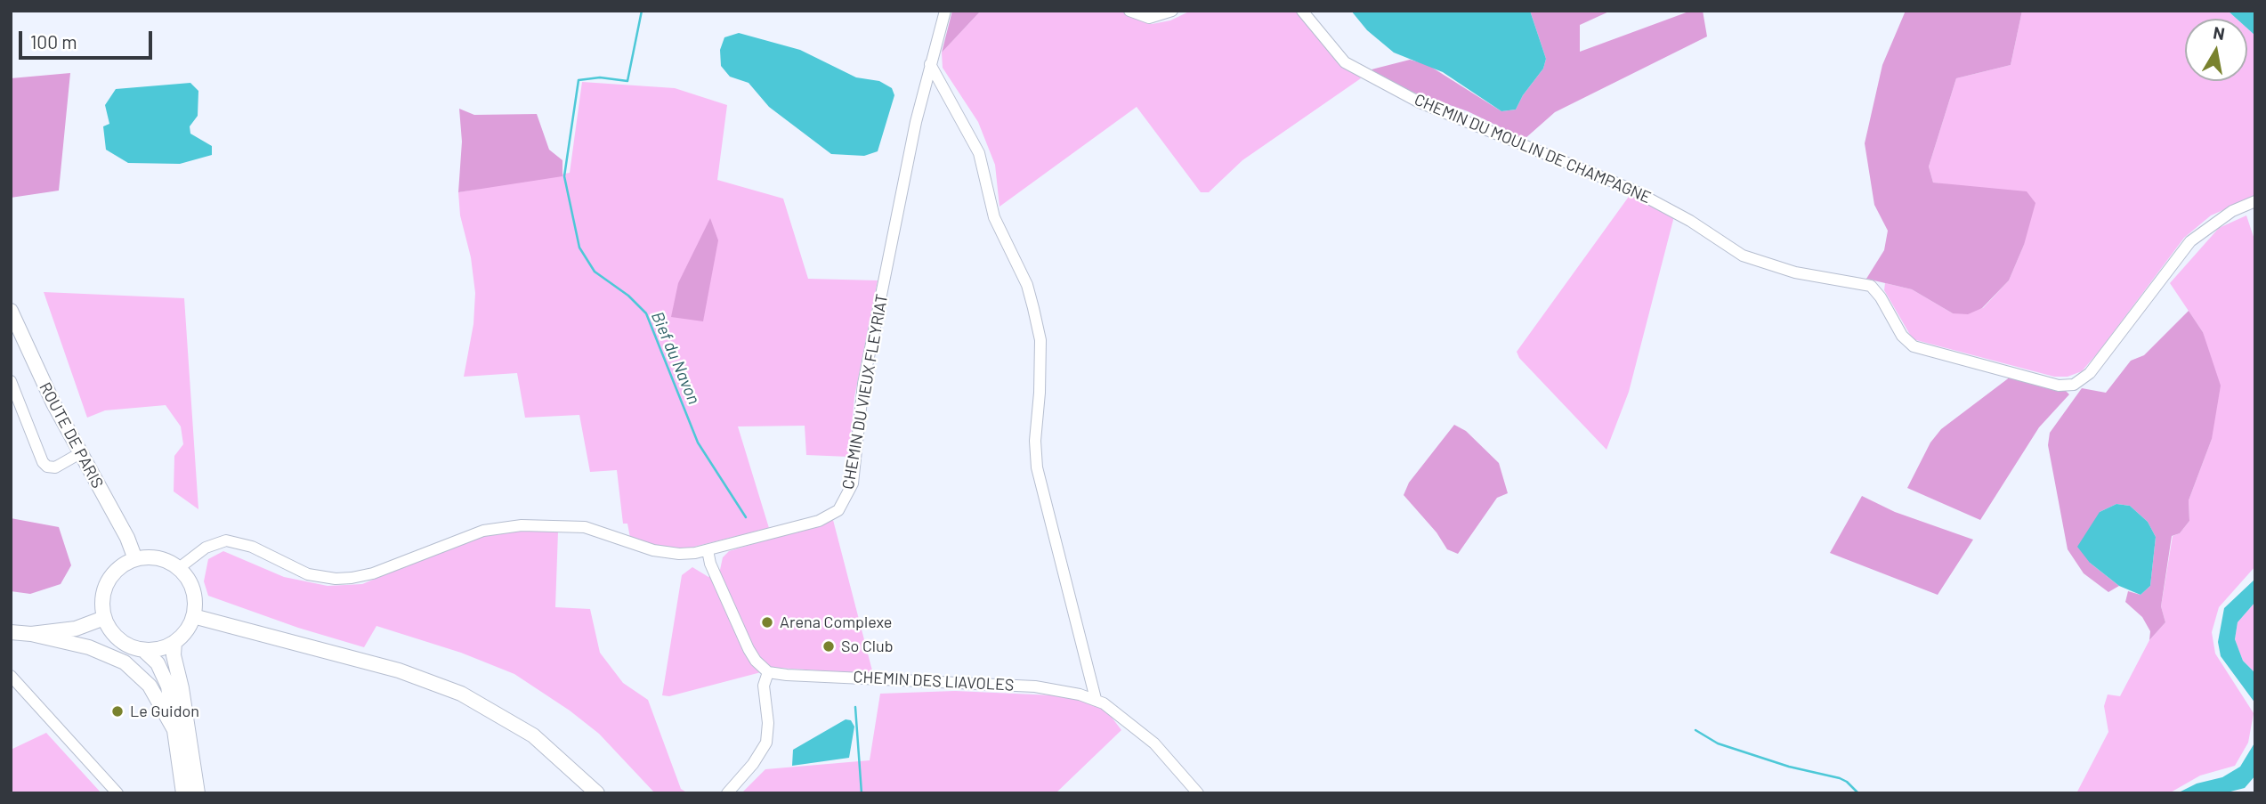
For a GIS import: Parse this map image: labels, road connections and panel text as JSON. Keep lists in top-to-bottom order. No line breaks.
{"streets":{"main road":["ROUTE DE PARIS"],"street":["CHEMIN DU MOULIN DE CHAMPAGNE","CHEMIN DU VIEUX FLEYRIAT","CHEMIN DES LIAVOLES"]},"crossings":[["CHEMIN DU VIEUX FLEYRIAT","ROUTE DE PARIS"]],"water":["Bief du Navon"],"places":["Arena Complexe","So Club","Le Guidon"],"scale_bar":"100 m","north":"top"}
